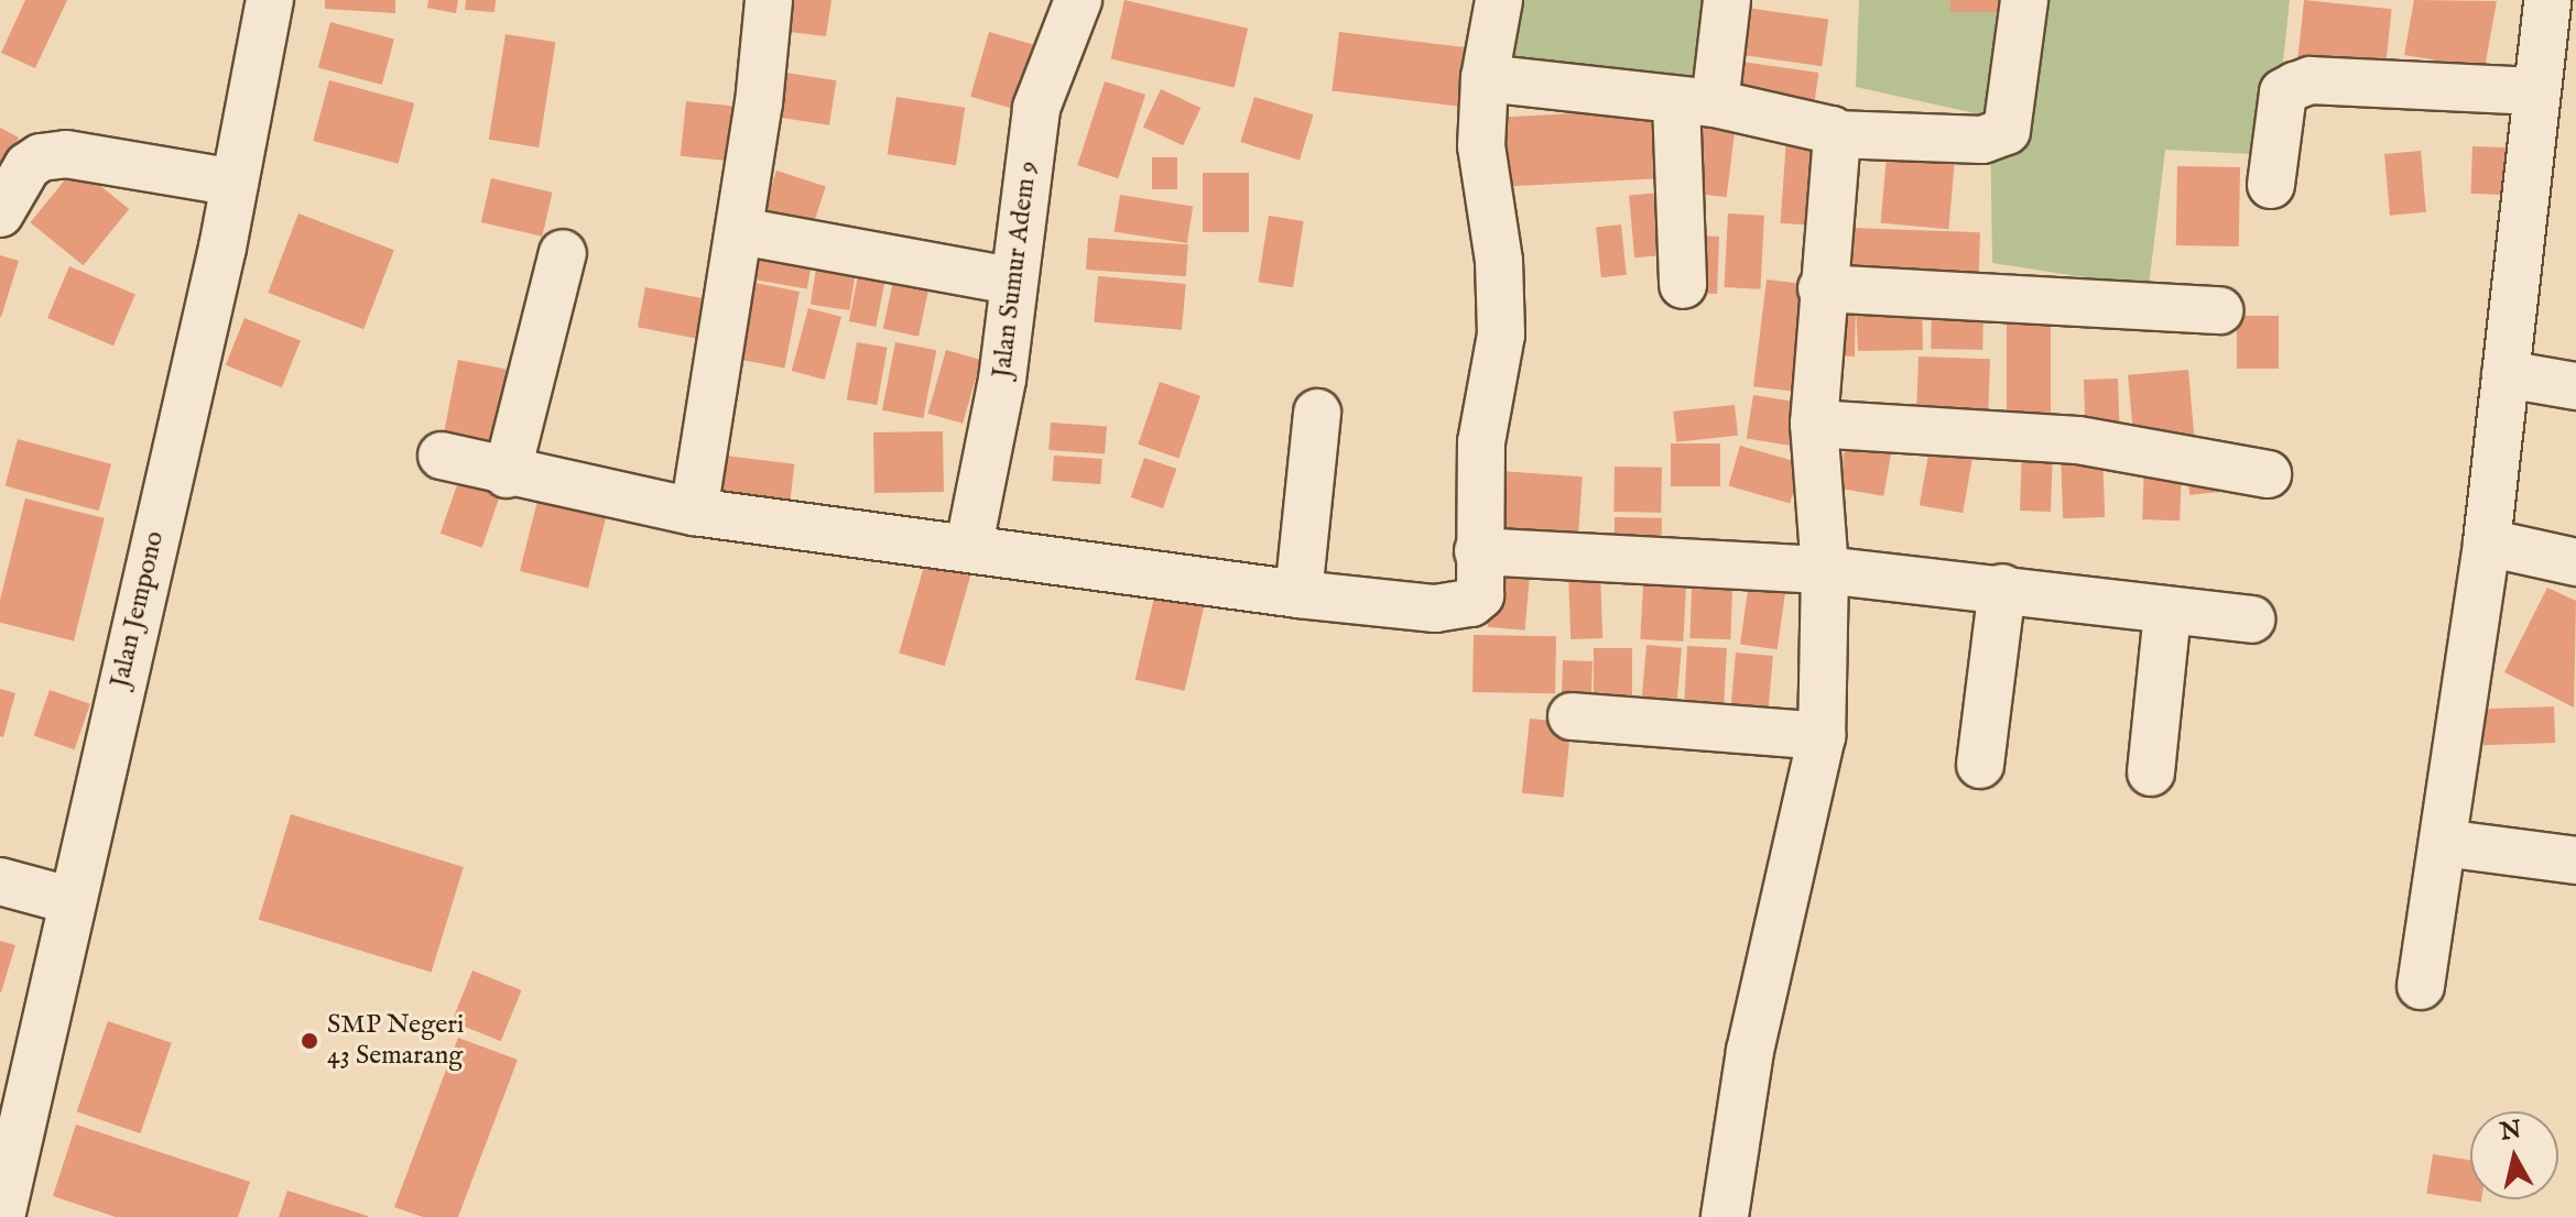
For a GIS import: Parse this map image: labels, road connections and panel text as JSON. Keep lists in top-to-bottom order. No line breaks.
{"streets":{"street":["Jalan Sumur Adem 9","Jalan Jempono"]},"places":["SMP Negeri 43 Semarang"],"north":"top"}
